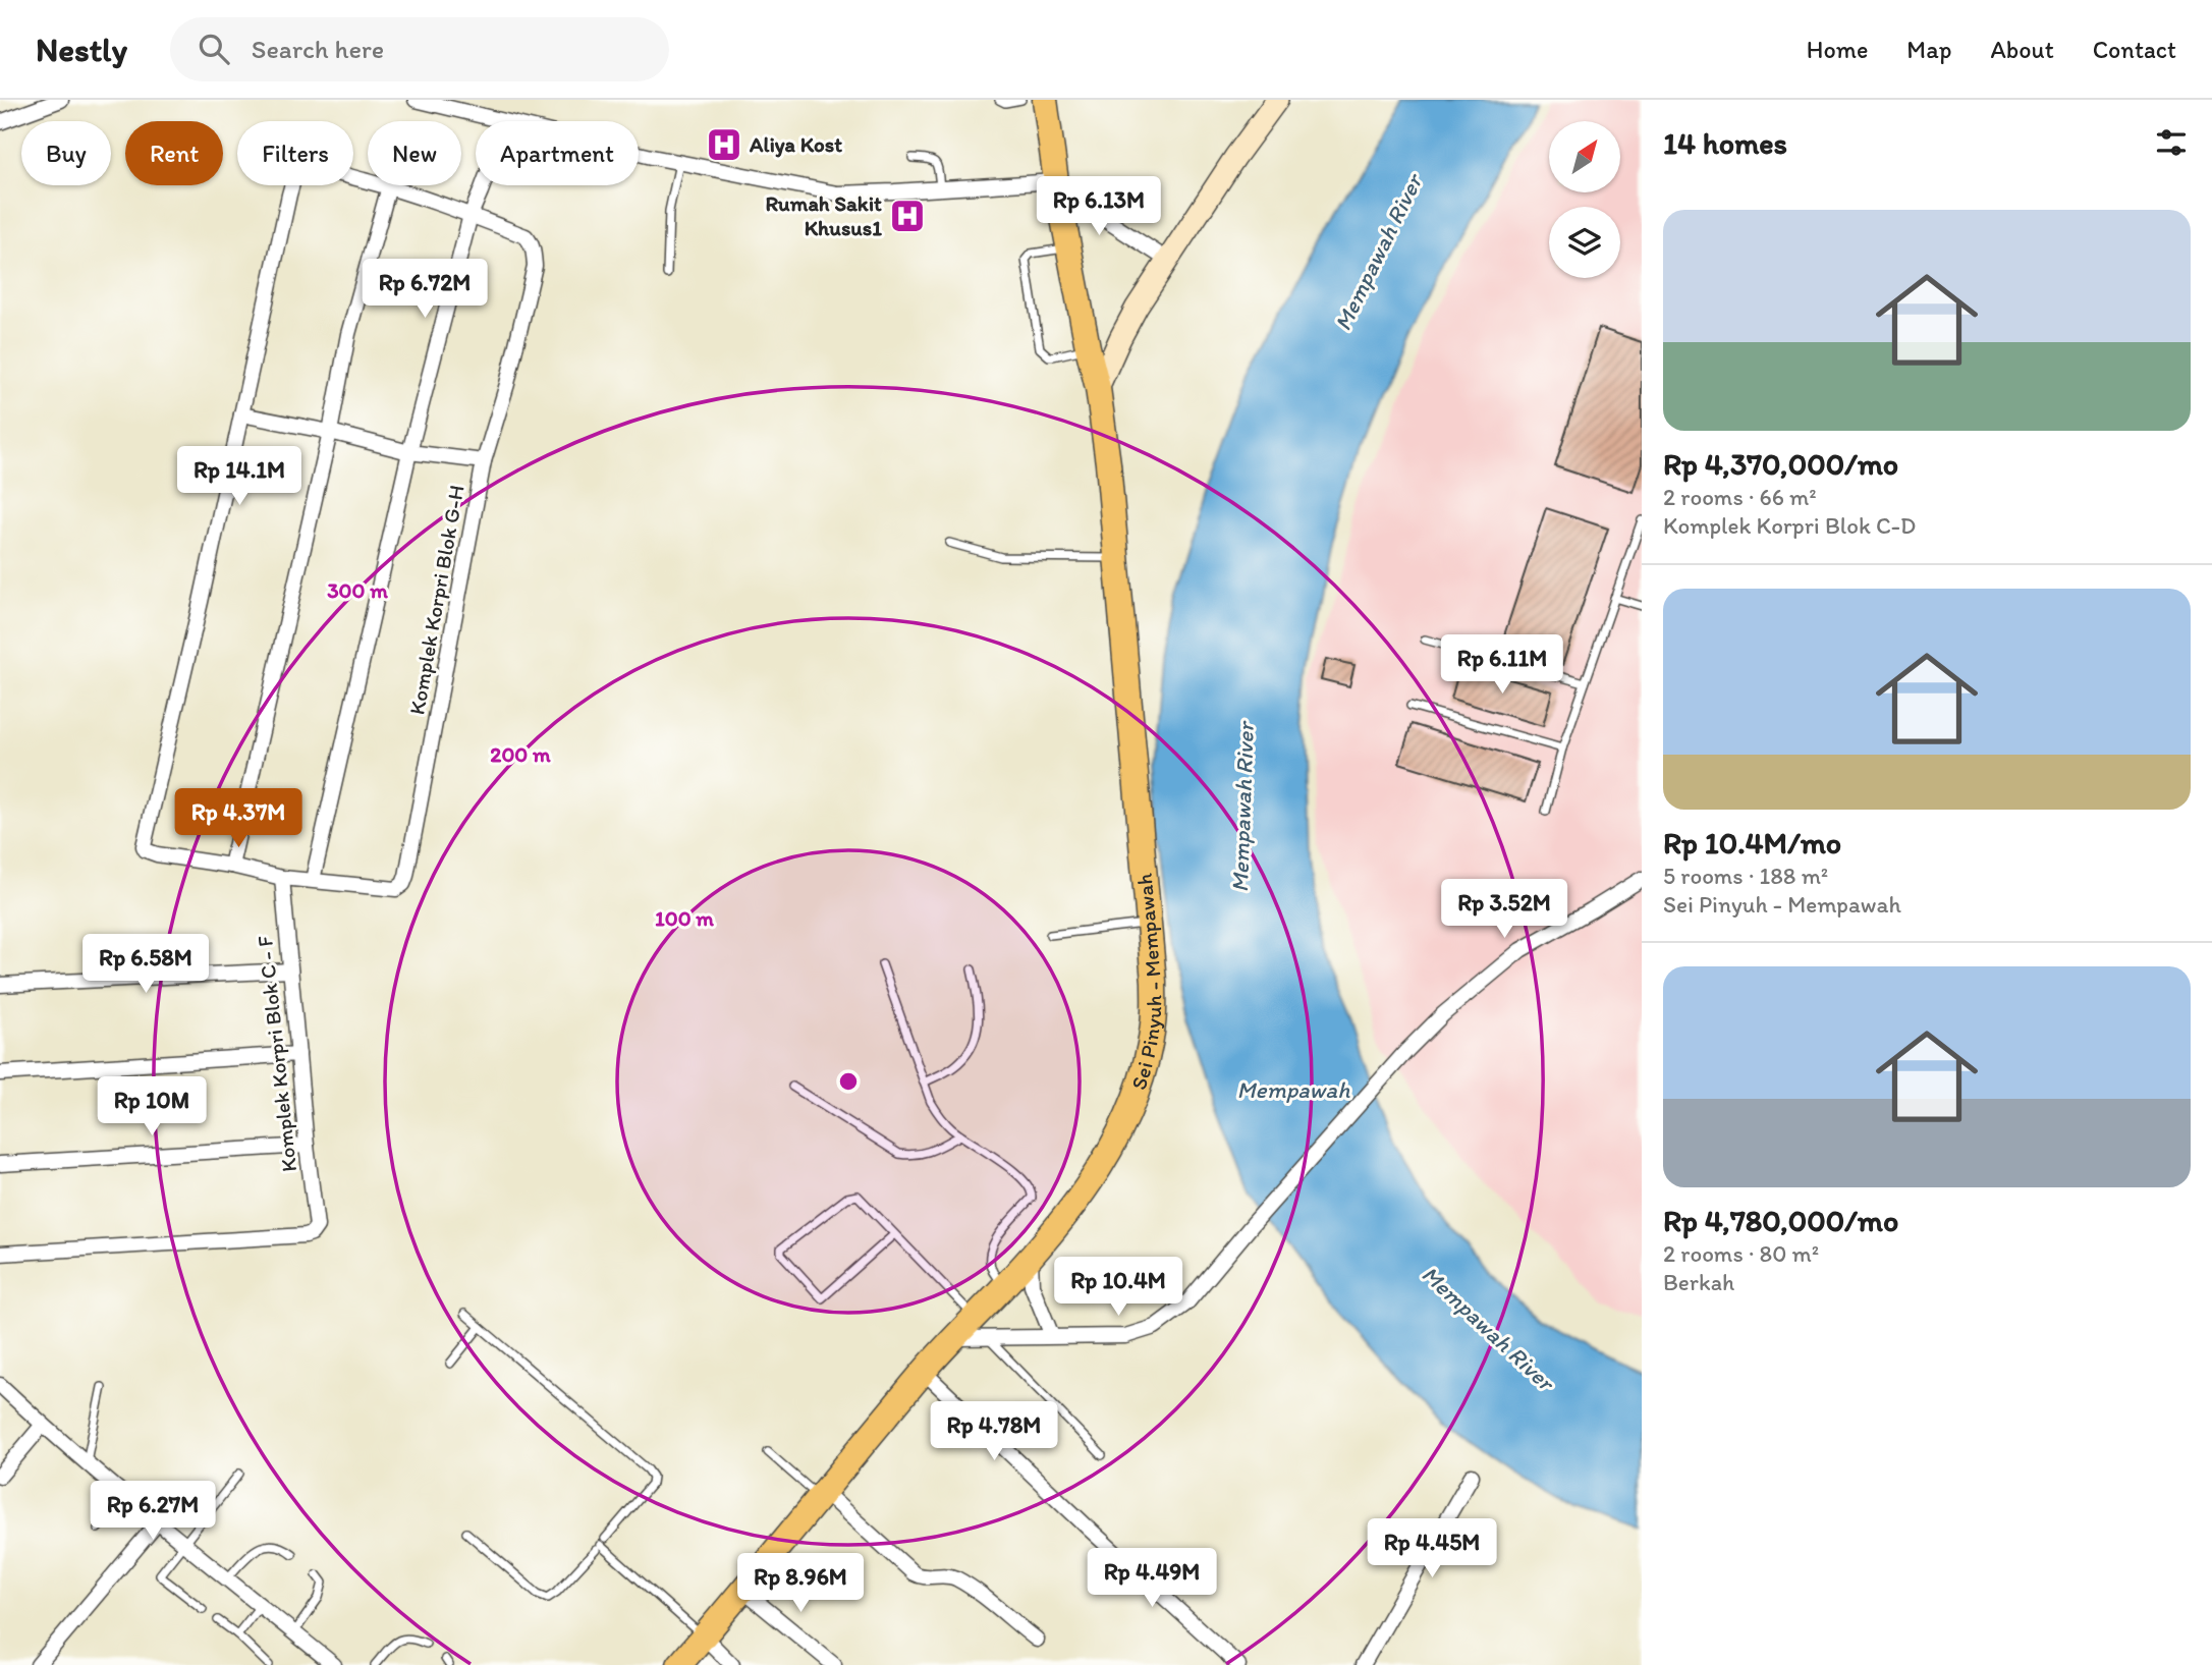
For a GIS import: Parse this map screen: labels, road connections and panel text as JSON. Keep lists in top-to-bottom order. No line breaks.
{"streets":{"highway":["Sei Pinyuh - Mempawah"],"street":["Komplek Korpri Blok G-H","Komplek Korpri Blok C - F"]},"water":["Mempawah River","Mempawah"],"places":{"hospital":["Aliya Kost","Rumah Sakit Khusus1"]},"north":"top right","page":{"header":"Nestly","search":"Search here","nav":["Home","Map","About","Contact"],"heading":"14 homes","chip":["Buy","Rent","Filters","New","Apartment"],"price":["Rp 6.13M","Rp 6.72M","Rp 14.1M","Rp 6.11M","Rp 4.37M","Rp 3.52M","Rp 6.58M","Rp 10M","Rp 10.4M","Rp 4.78M","Rp 6.27M","Rp 4.45M","Rp 4.49M","Rp 8.96M"],"list":[{"name":"Rp 4,370,000/mo","note":"2 rooms · 66 m² · Komplek Korpri Blok C-D"},{"name":"Rp 10.4M/mo","note":"5 rooms · 188 m² · Sei Pinyuh - Mempawah"},{"name":"Rp 4,780,000/mo","note":"2 rooms · 80 m² · Berkah"}]},"rings":["300 m","200 m","100 m"]}
